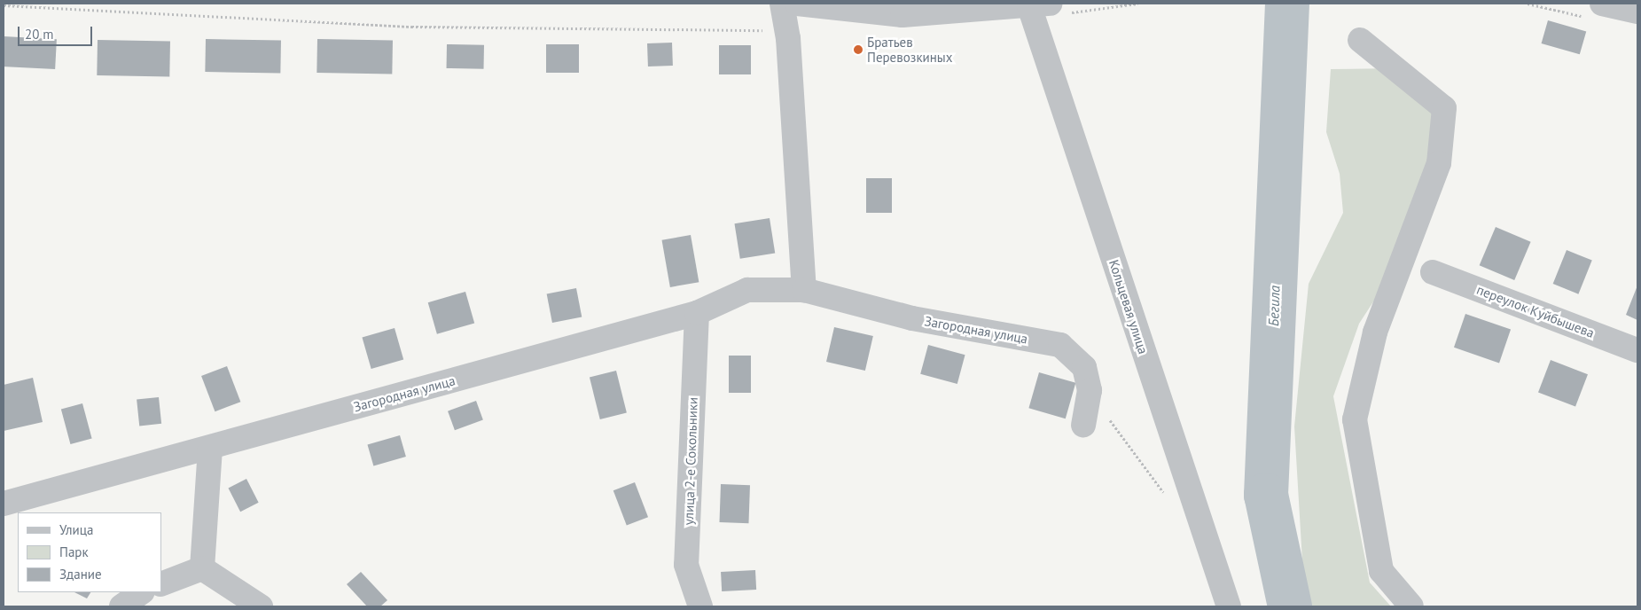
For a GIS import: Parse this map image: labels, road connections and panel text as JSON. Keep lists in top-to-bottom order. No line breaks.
{"streets":{"street":["Кольцевая улица","переулок Куйбышева","Загородная улица","улица 2-е Сокольники"]},"crossings":[["Загородная улица","улица 2-е Сокольники"]],"water":["Бегила"],"places":["Братьев Перевозкиных"],"legend":["Улица","Парк","Здание"],"scale_bar":"20 m"}
